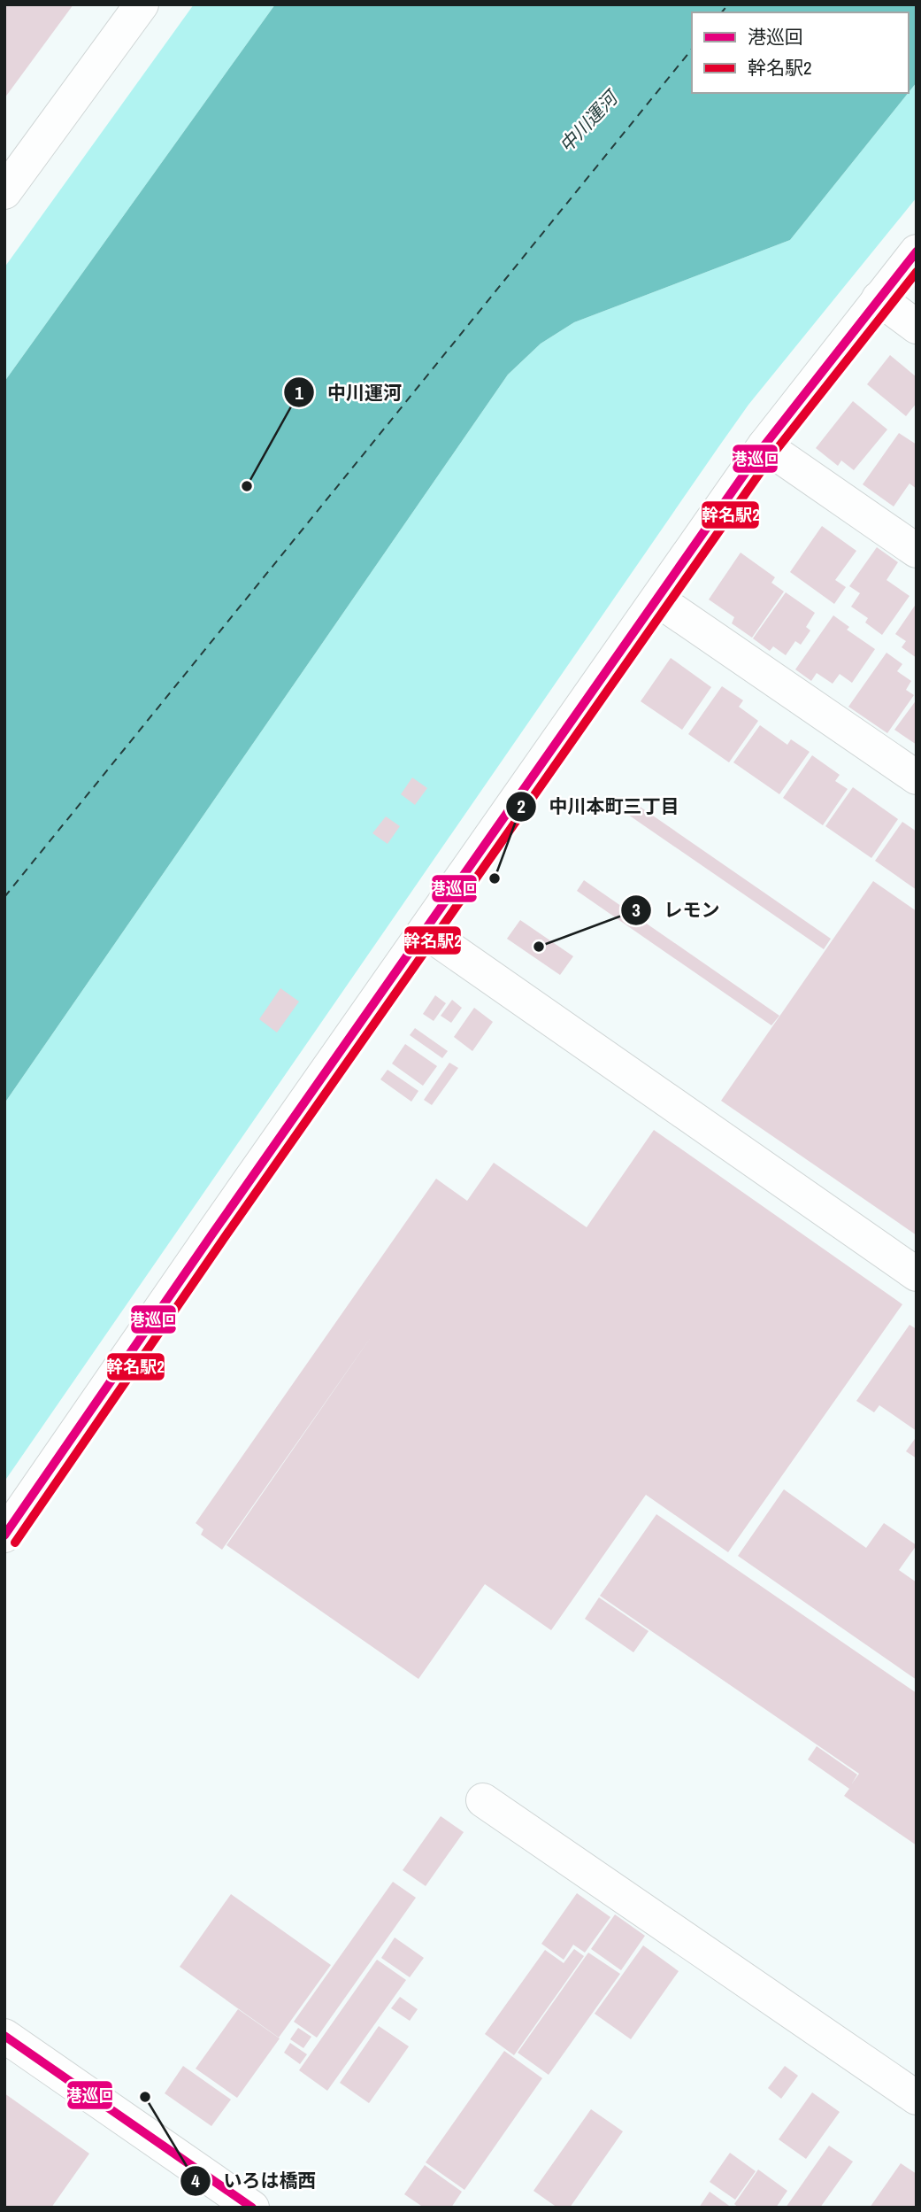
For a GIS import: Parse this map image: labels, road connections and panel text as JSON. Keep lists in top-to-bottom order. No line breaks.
{"water":["中川運河"],"places":["中川運河","中川本町三丁目","レモン","いろは橋西"],"lines":["transit line 港巡回","transit line 幹名駅2"],"legend":["港巡回","幹名駅2"]}
